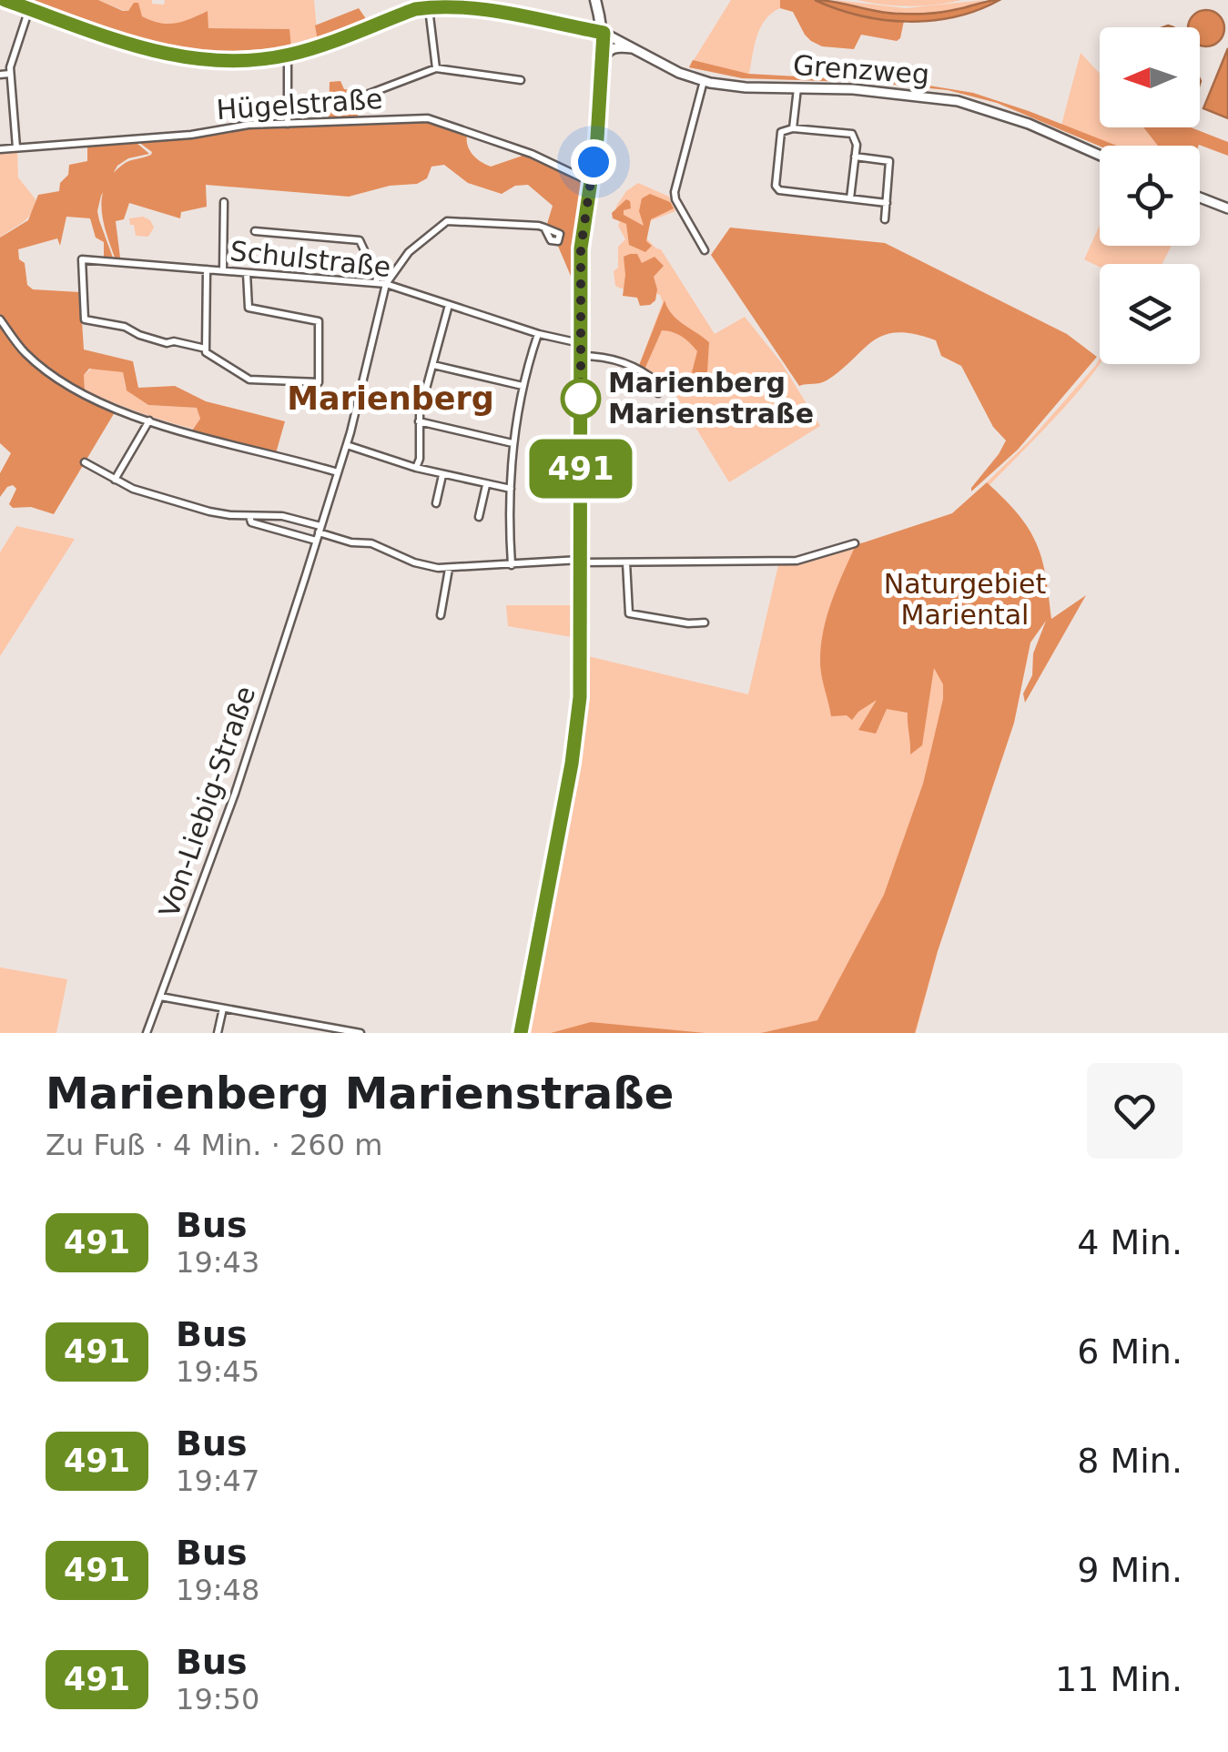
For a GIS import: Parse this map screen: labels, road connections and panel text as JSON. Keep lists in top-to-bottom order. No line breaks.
{"streets":{"street":["Grenzweg","Hügelstraße","Schulstraße","Von-Liebig-Straße"]},"crossings":[["Schulstraße","Von-Liebig-Straße"]],"districts":["Marienberg"],"parks":["Naturgebiet Mariental"],"places":["Marienberg Marienstraße"],"lines":["bus line 491"],"north":"left","page":{"on_map":"491","heading":["Marienberg Marienstraße","Zu Fuß · 4 Min. · 260 m"],"list":[{"mark":"491","name":"Bus","note":"19:43","value":"4 Min."},{"mark":"491","name":"Bus","note":"19:45","value":"6 Min."},{"mark":"491","name":"Bus","note":"19:47","value":"8 Min."},{"mark":"491","name":"Bus","note":"19:48","value":"9 Min."},{"mark":"491","name":"Bus","note":"19:50","value":"11 Min."}]}}
